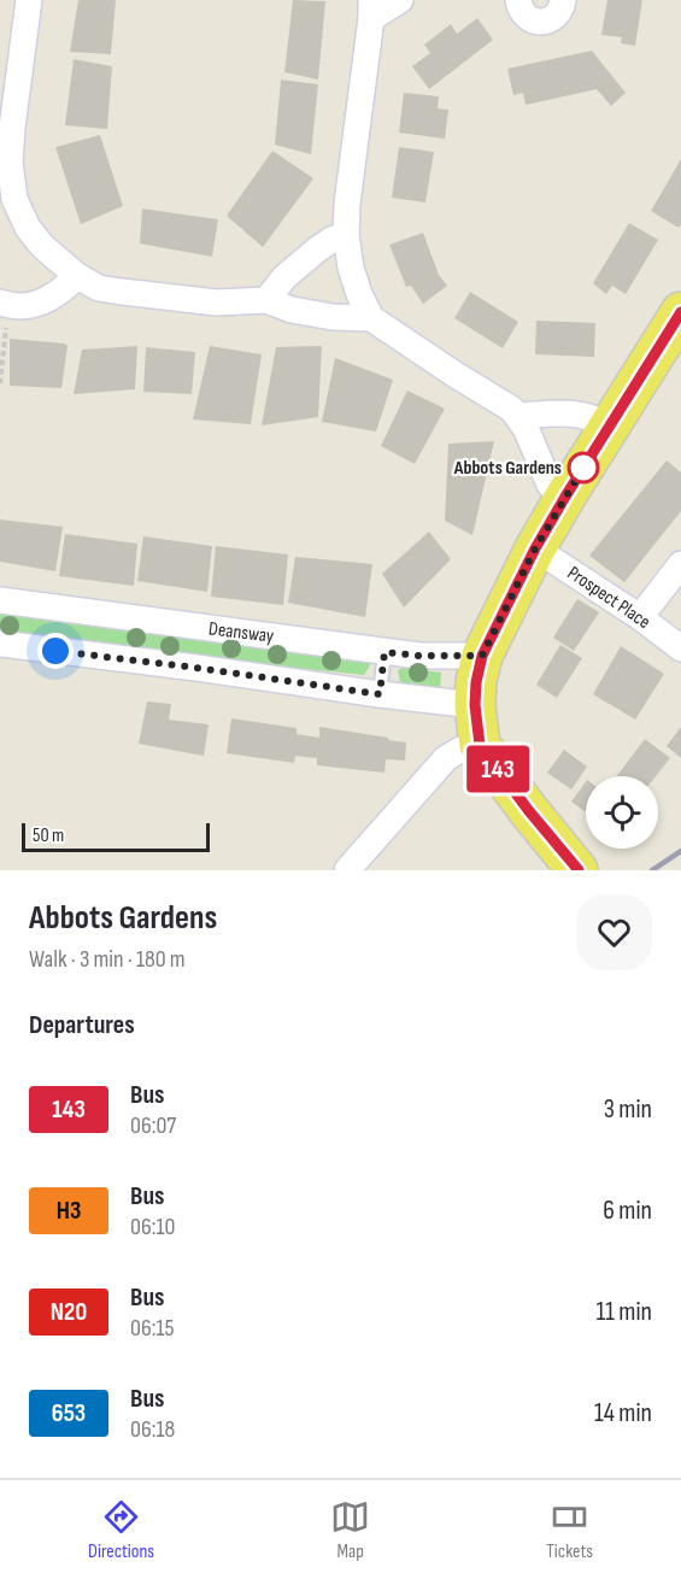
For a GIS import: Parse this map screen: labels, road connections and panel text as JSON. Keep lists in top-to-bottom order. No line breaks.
{"streets":{"street":["Prospect Place","Deansway"]},"places":["Abbots Gardens"],"lines":["bus line 143"],"scale_bar":"50 m","page":{"on_map":"143","scale":"50 m","heading":[["Abbots Gardens","Walk · 3 min · 180 m"],"Departures"],"list":[{"mark":"143","name":"Bus","note":"06:07","value":"3 min"},{"mark":"H3","name":"Bus","note":"06:10","value":"6 min"},{"mark":"N20","name":"Bus","note":"06:15","value":"11 min"},{"mark":"653","name":"Bus","note":"06:18","value":"14 min"}],"tabs":["Directions","Map","Tickets"]}}
